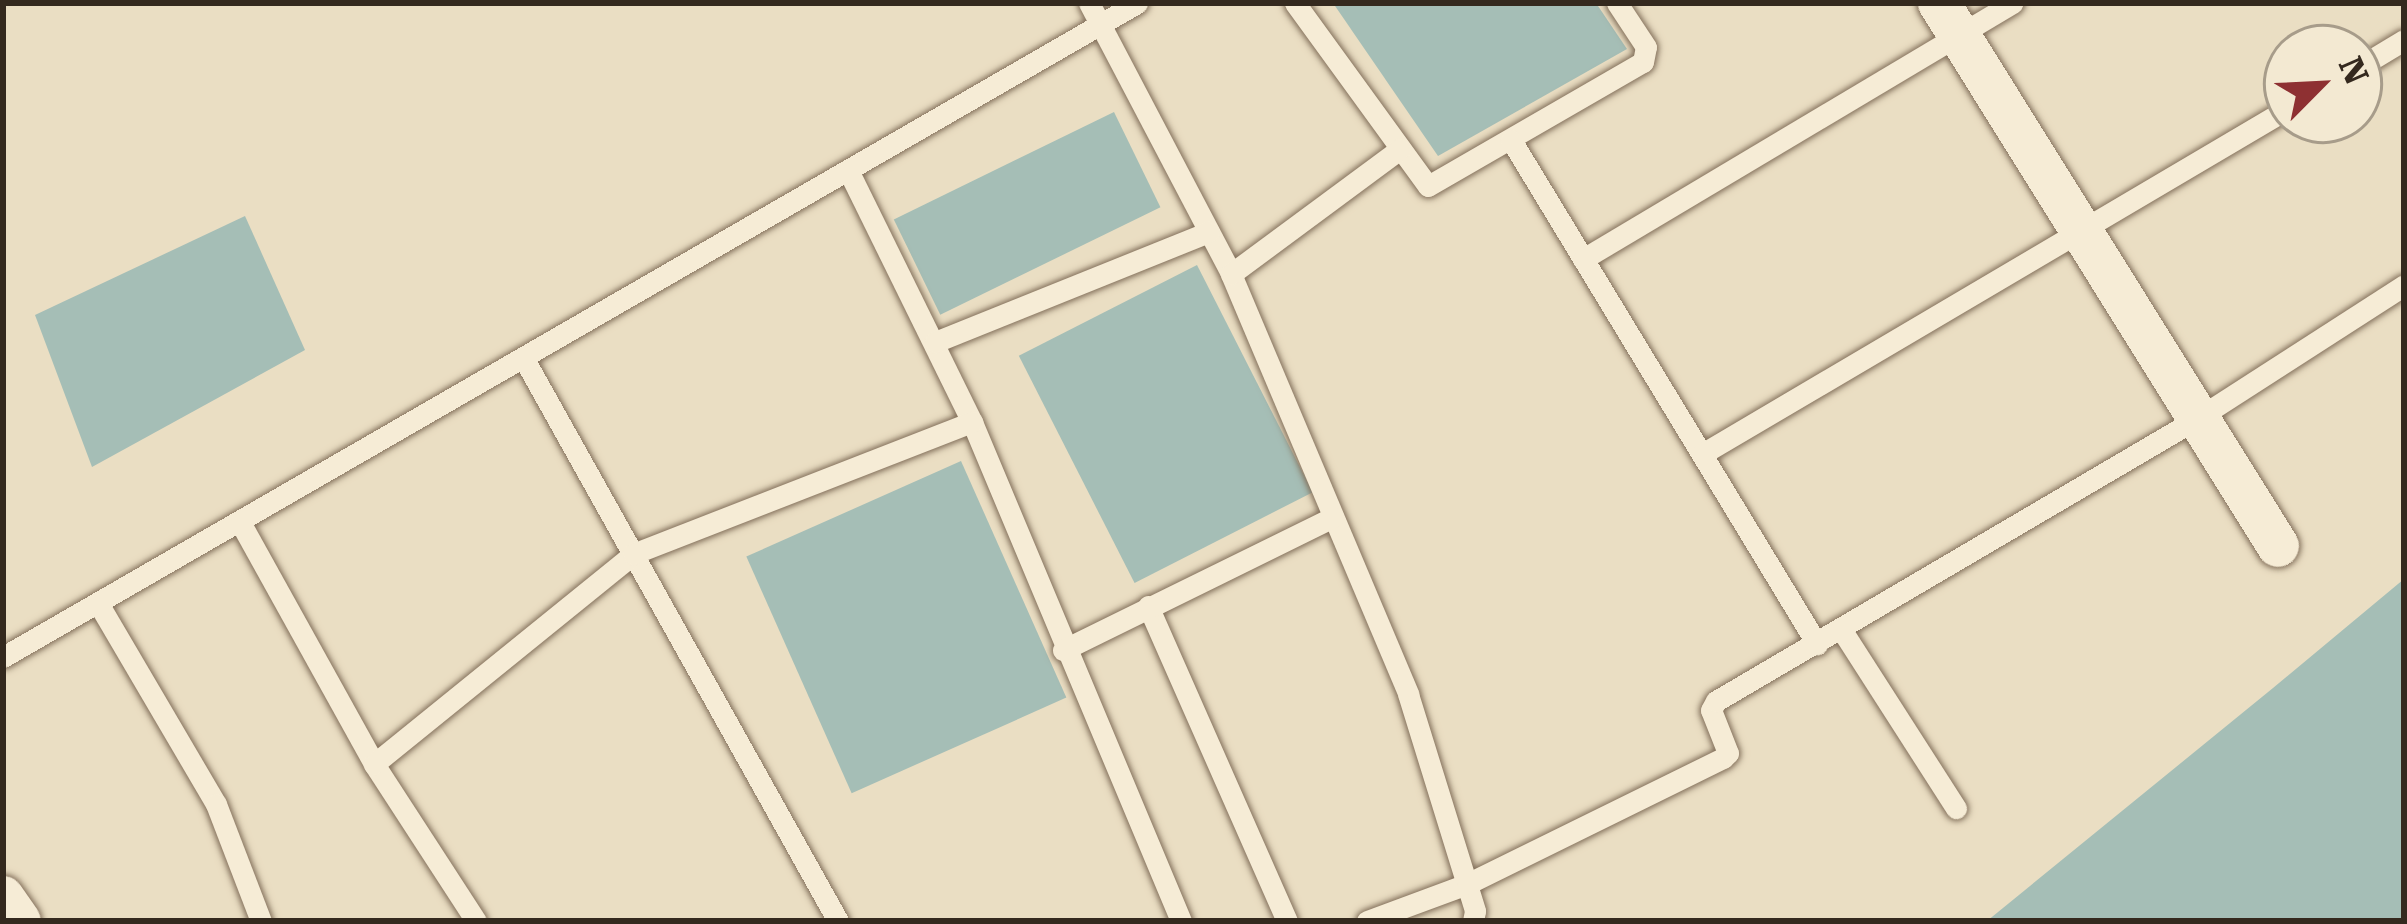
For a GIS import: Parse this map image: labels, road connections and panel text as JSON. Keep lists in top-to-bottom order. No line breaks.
{"north":"top right"}
